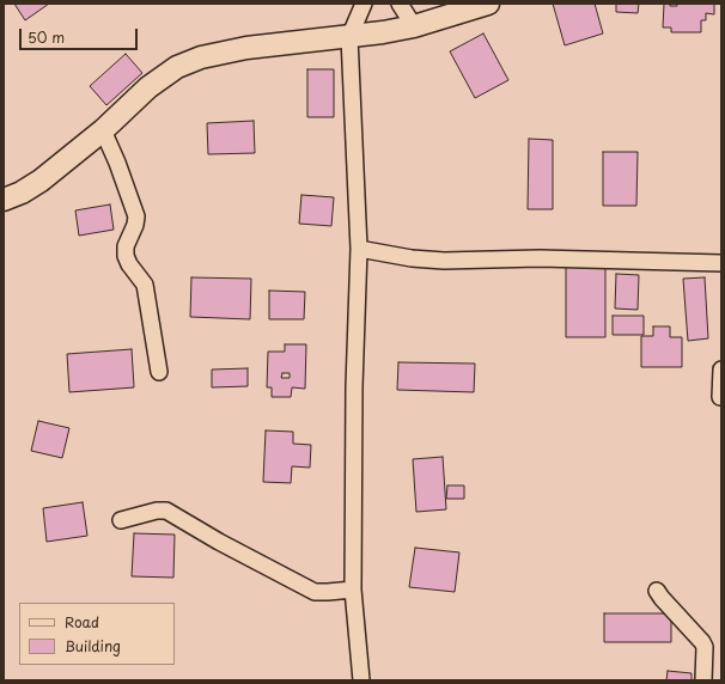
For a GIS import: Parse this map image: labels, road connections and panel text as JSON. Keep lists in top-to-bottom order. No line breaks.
{"legend":["Road","Building"],"scale_bar":"50 m"}
